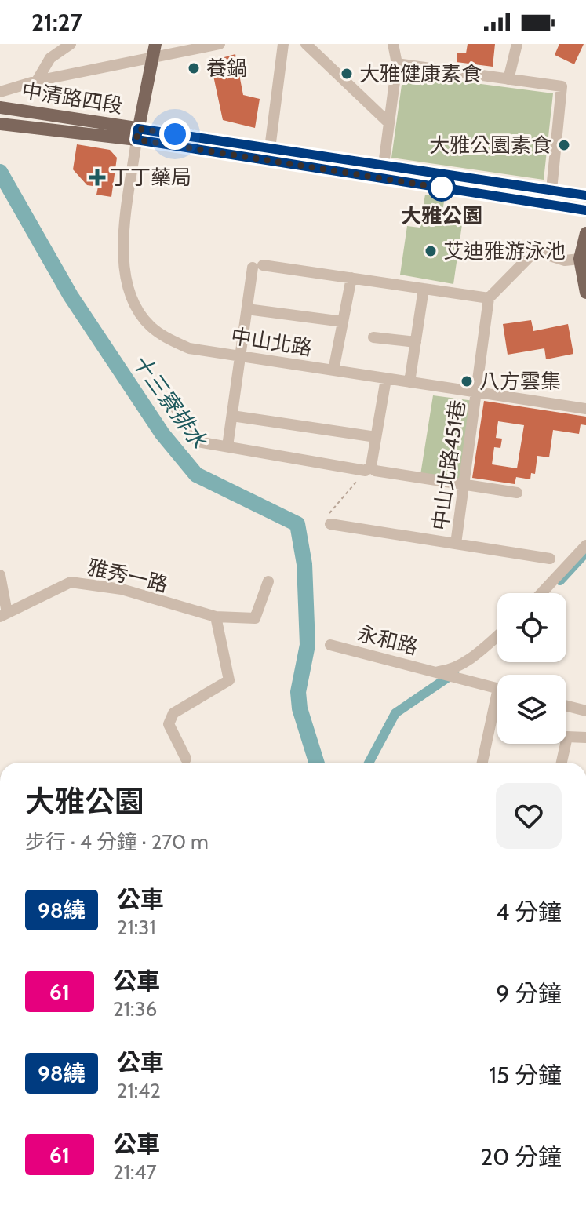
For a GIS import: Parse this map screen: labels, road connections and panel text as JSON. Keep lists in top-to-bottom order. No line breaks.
{"streets":{"main road":["中清路四段"],"street":["中山北路","中山北路451巷","雅秀一路","永和路"]},"crossings":[["中清路四段","中山北路"],["中山北路","中山北路451巷"]],"water":["十三寮排水"],"places":{"other":["養鍋","大雅健康素食","大雅公園素食","大雅公園","艾迪雅游泳池","八方雲集"],"health":["丁丁藥局"]},"lines":["bus line 98繞"],"page":{"status":"21:27","heading":["大雅公園","步行 · 4 分鐘 · 270 m"],"list":[{"mark":"98繞","name":"公車","note":"21:31","value":"4 分鐘"},{"mark":"61","name":"公車","note":"21:36","value":"9 分鐘"},{"mark":"98繞","name":"公車","note":"21:42","value":"15 分鐘"},{"mark":"61","name":"公車","note":"21:47","value":"20 分鐘"}]}}
